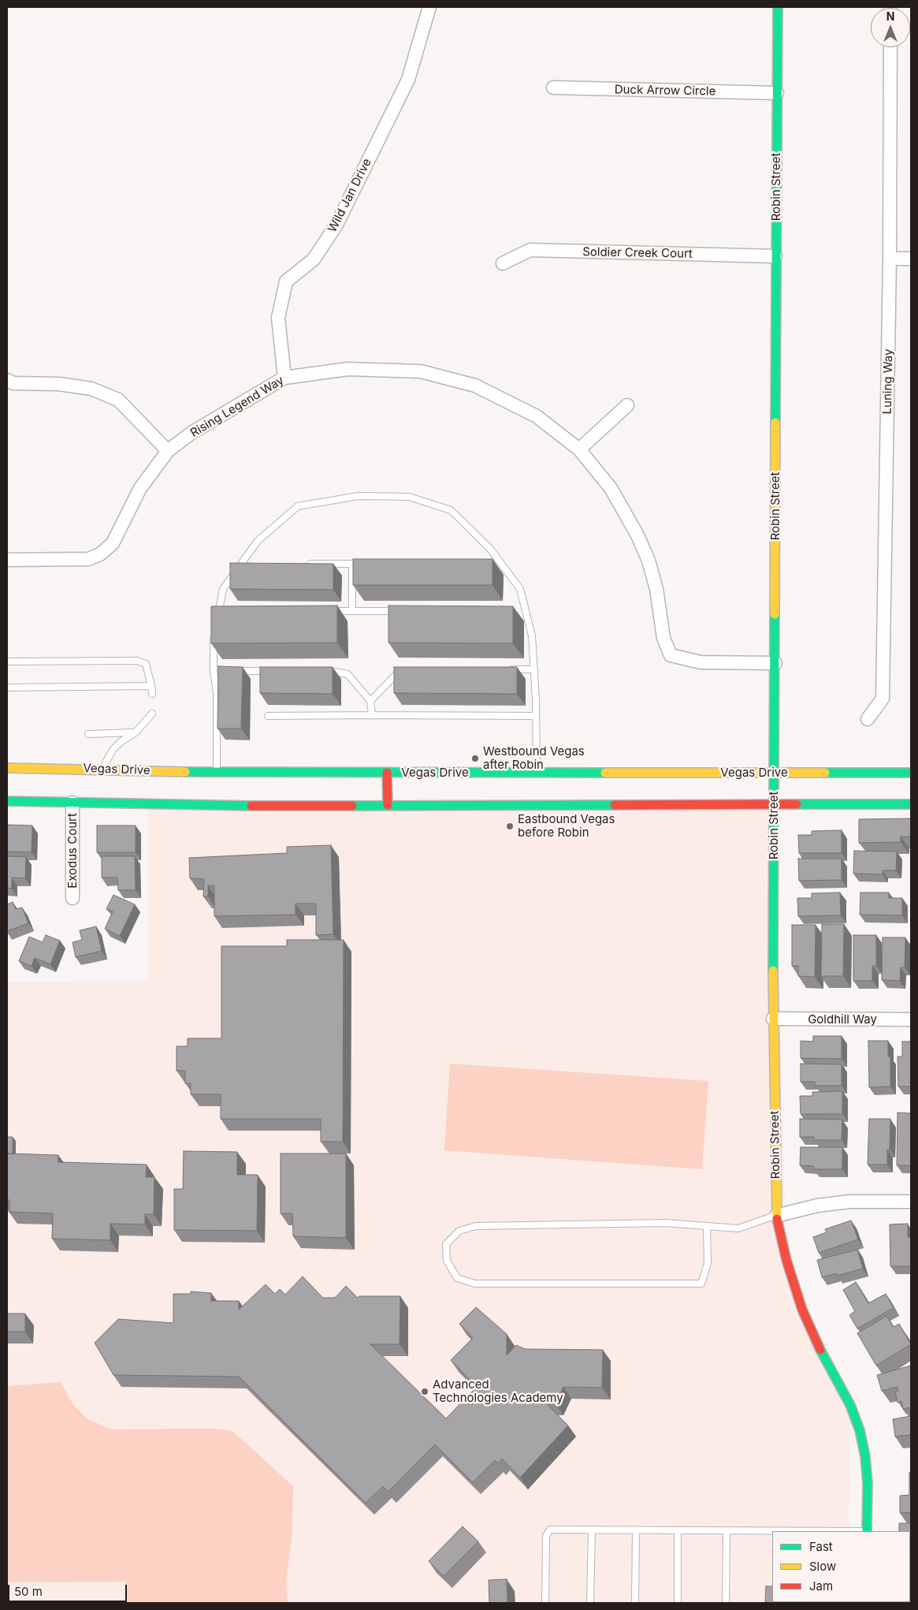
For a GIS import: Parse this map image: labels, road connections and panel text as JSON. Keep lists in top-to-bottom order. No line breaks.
{"streets":{"main road":["Robin Street","Vegas Drive"],"street":["Duck Arrow Circle","Wild Jan Drive","Soldier Creek Court","Luning Way","Rising Legend Way","Exodus Court","Goldhill Way"]},"crossings":[["Duck Arrow Circle","Robin Street"],["Robin Street","Soldier Creek Court"],["Robin Street","Rising Legend Way"],["Robin Street","Vegas Drive"],["Robin Street","Goldhill Way"],["Wild Jan Drive","Rising Legend Way"]],"places":["Westbound Vegas after Robin","Eastbound Vegas before Robin","Advanced Technologies Academy"],"legend":["Fast","Slow","Jam"],"scale_bar":"50 m","north":"top"}
